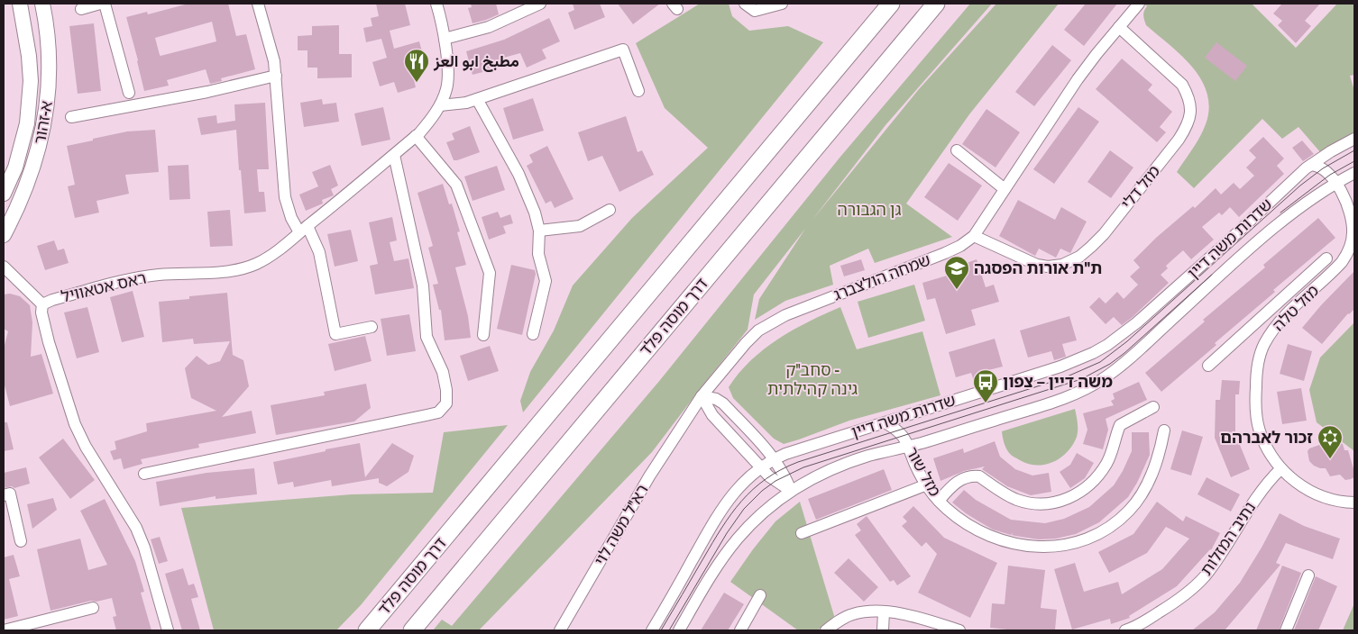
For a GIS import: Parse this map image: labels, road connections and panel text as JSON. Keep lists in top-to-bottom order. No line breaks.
{"streets":{"highway":["דרך מוסה פלד"],"main road":["א-זהור"],"street":["מזל דלי","שדרות משה דיין","שמחה הולצברג","ראס אטאוויל","מזל טלה","מזל שור","רא\"ל משה לוי","נתיב המזלות"]},"crossings":[["מזל דלי","שמחה הולצברג"],["שדרות משה דיין","מזל טלה"],["שדרות משה דיין","מזל שור"],["שמחה הולצברג","רא\"ל משה לוי"],["מזל טלה","נתיב המזלות"]],"parks":["גן הגבורה","סחב\"ק - גינה קהילתית"],"places":{"restaurant":["مطبخ ابو العز"],"school or university":["ת\"ת אורות הפסגה"],"bus stop":["משה דיין – צפון"],"synagogue":["זכור לאברהם"]}}
